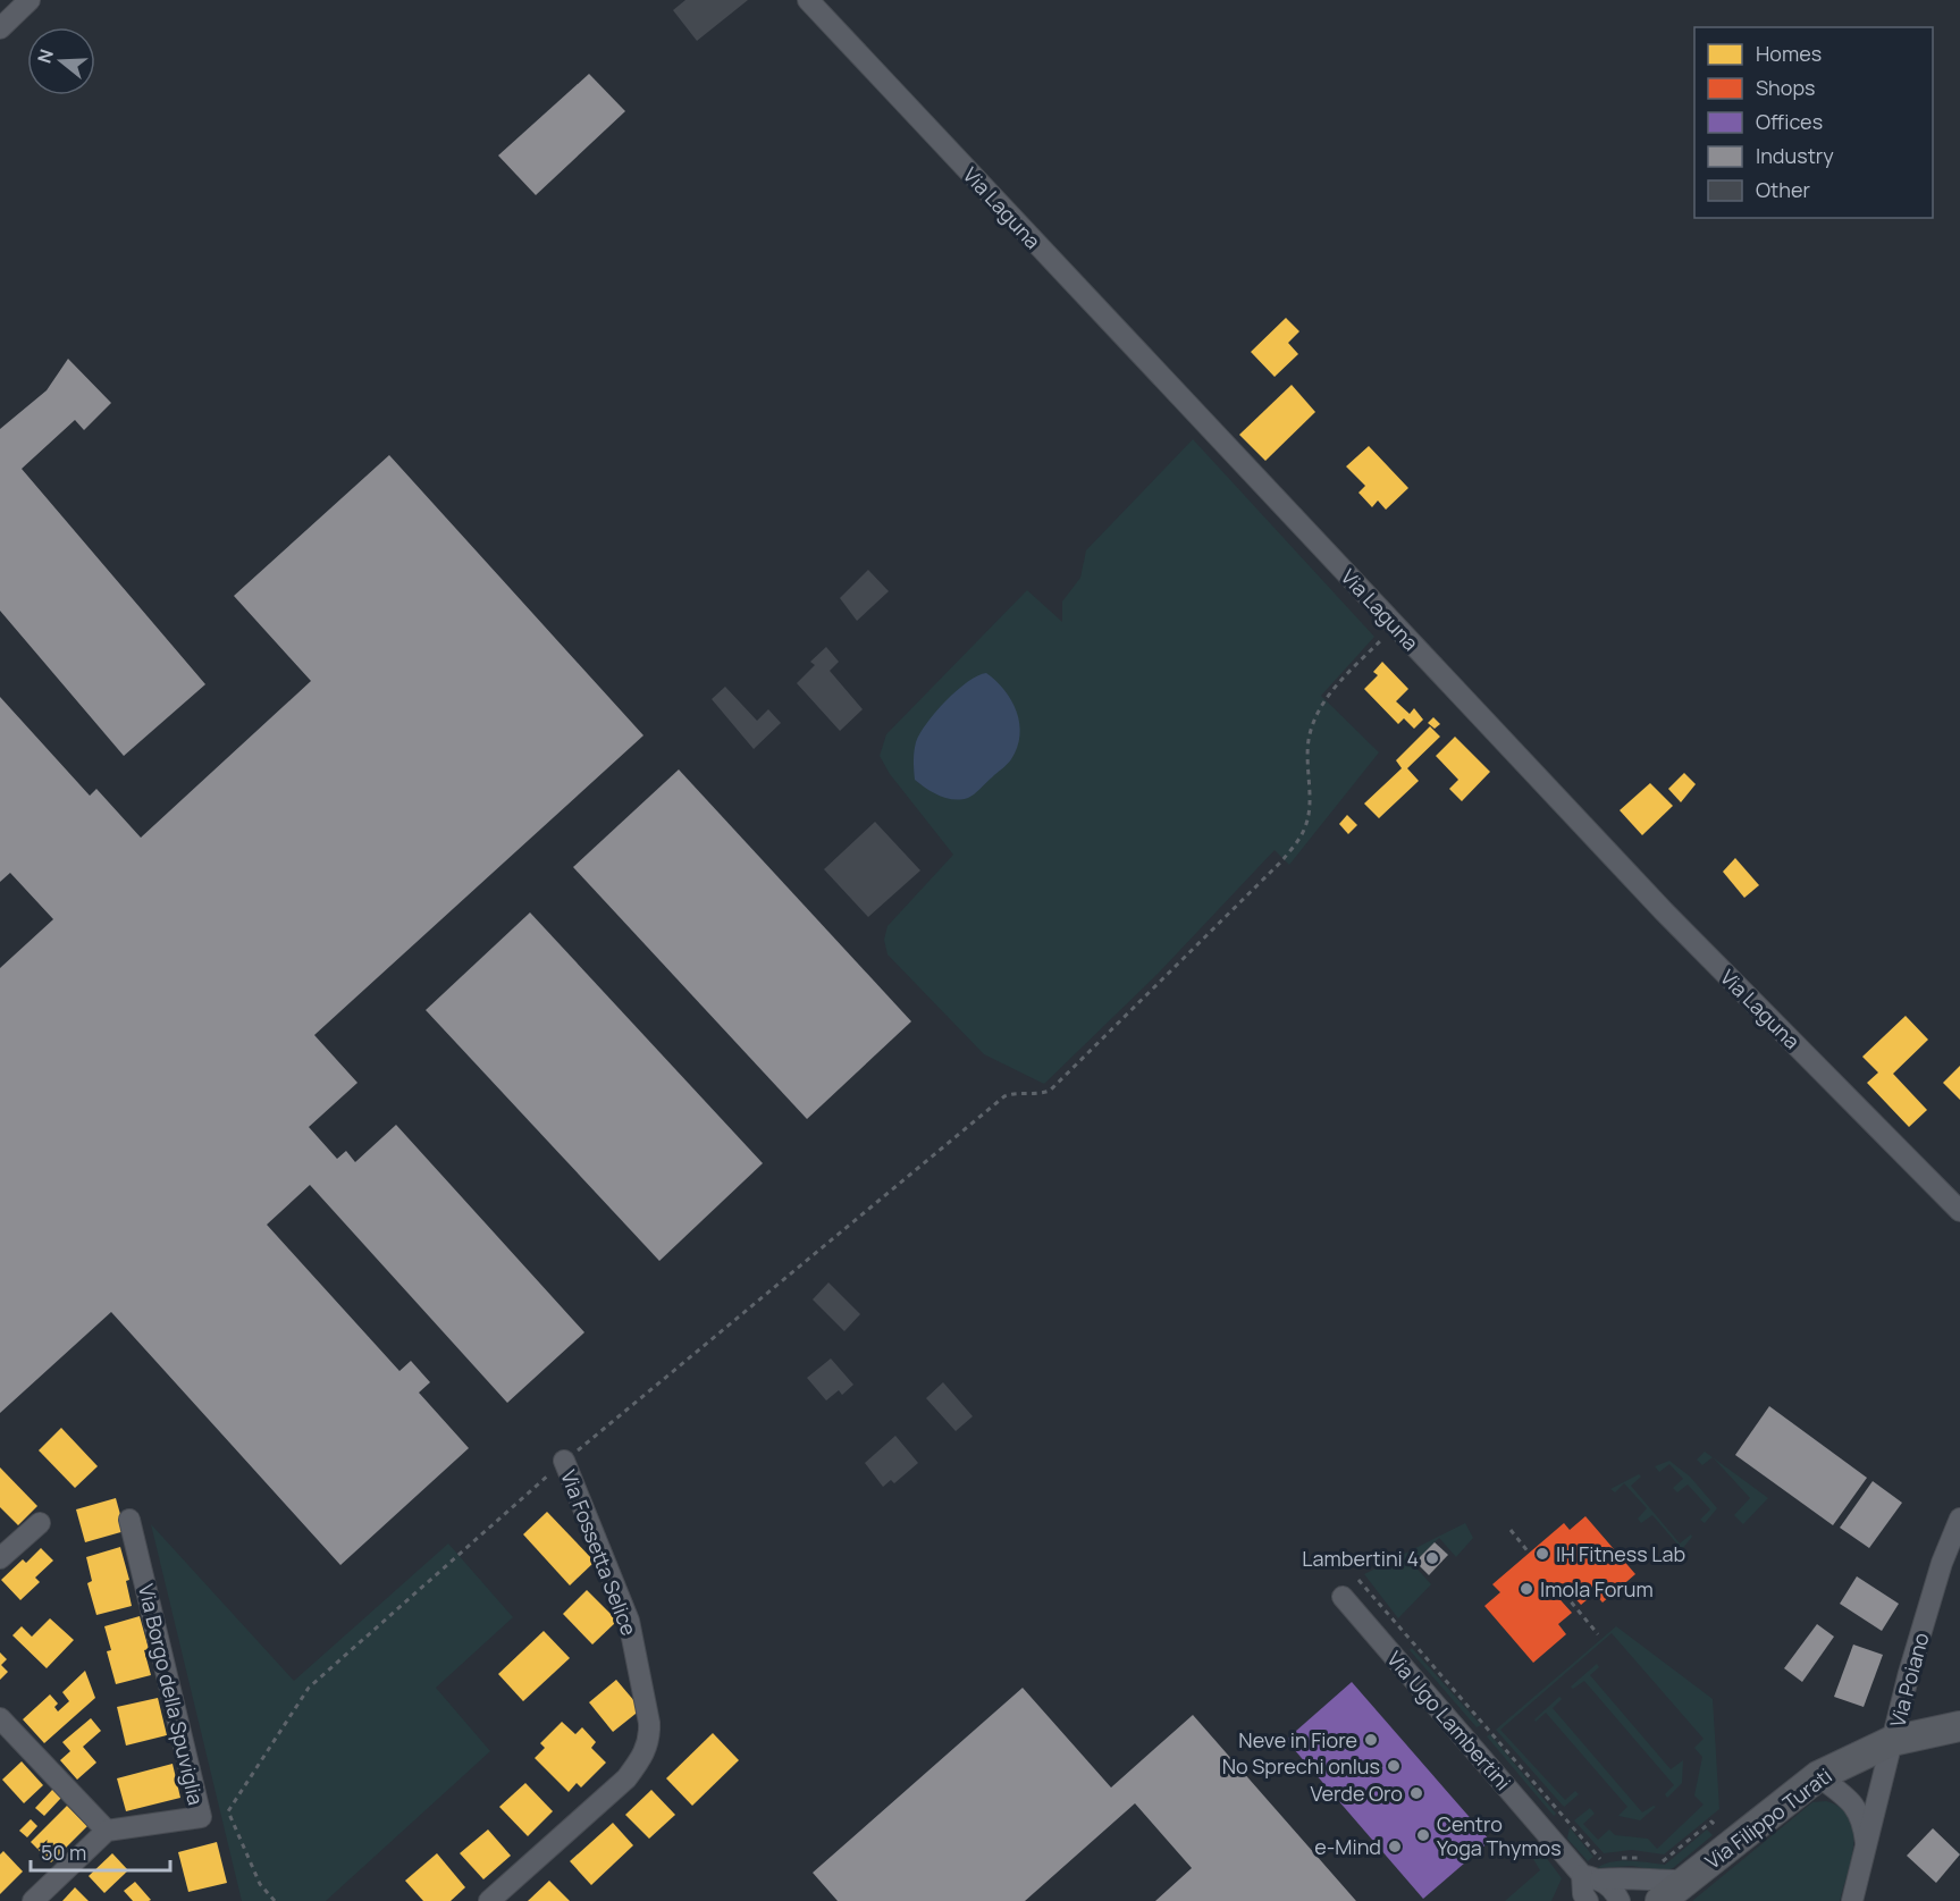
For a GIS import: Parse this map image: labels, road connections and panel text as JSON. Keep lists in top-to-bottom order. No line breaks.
{"streets":{"main road":["Via Filippo Turati"],"street":["Via Laguna","Via Fossetta Selice","Via Poiano","Via Borgo della Spuviglia","Via Ugo Lambertini"]},"crossings":[["Via Poiano","Via Filippo Turati"]],"places":["IH Fitness Lab","Lambertini 4","Imola Forum","Neve in Fiore","No Sprechi onlus","Verde Oro","Centro Yoga Thymos","e-Mind"],"legend":["Homes","Shops","Offices","Industry","Other"],"scale_bar":"50 m","north":"left"}
